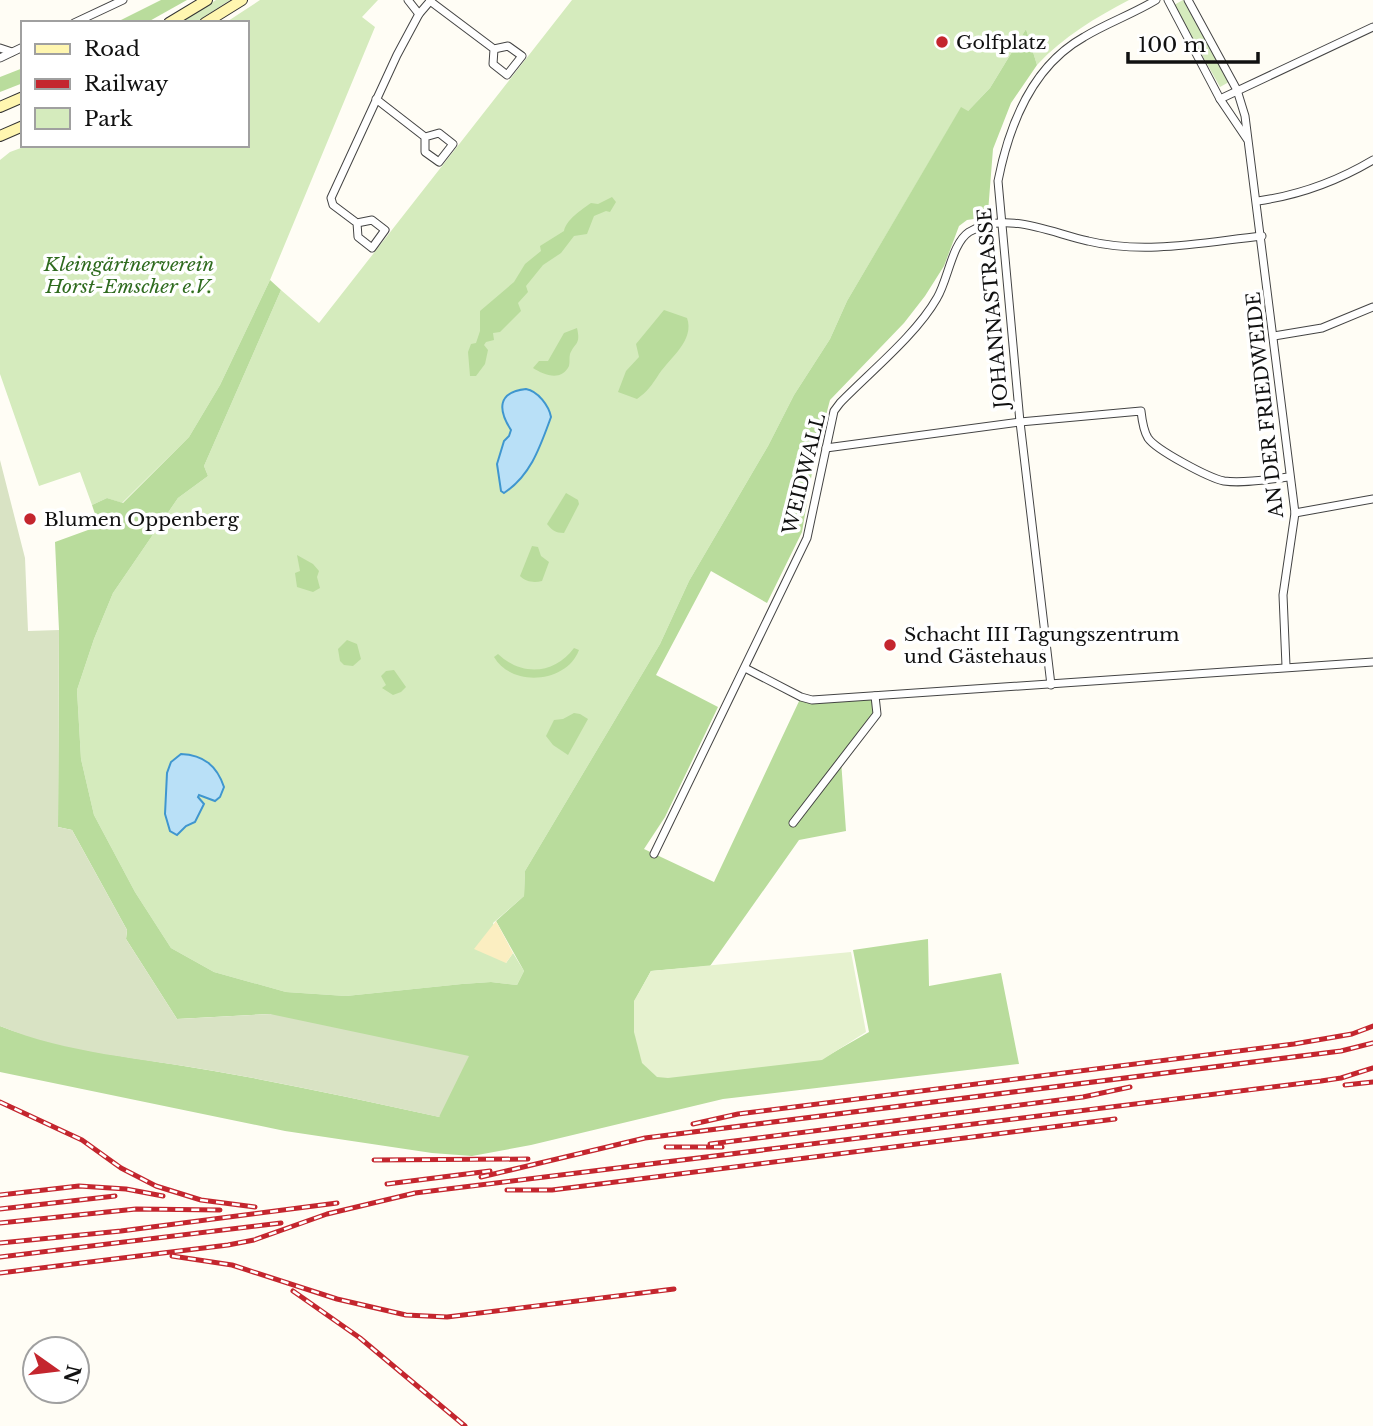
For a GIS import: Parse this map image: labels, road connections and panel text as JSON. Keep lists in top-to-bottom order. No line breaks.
{"streets":{"street":["JOHANNASTRASSE","AN DER FRIEDWEIDE","WEIDWALL"]},"crossings":[["JOHANNASTRASSE","WEIDWALL"]],"parks":["Kleingärtnerverein Horst-Emscher e.V."],"places":["Golfplatz","Blumen Oppenberg","Schacht III Tagungszentrum und Gästehaus"],"legend":["Road","Railway","Park"],"scale_bar":"100 m","north":"right"}
